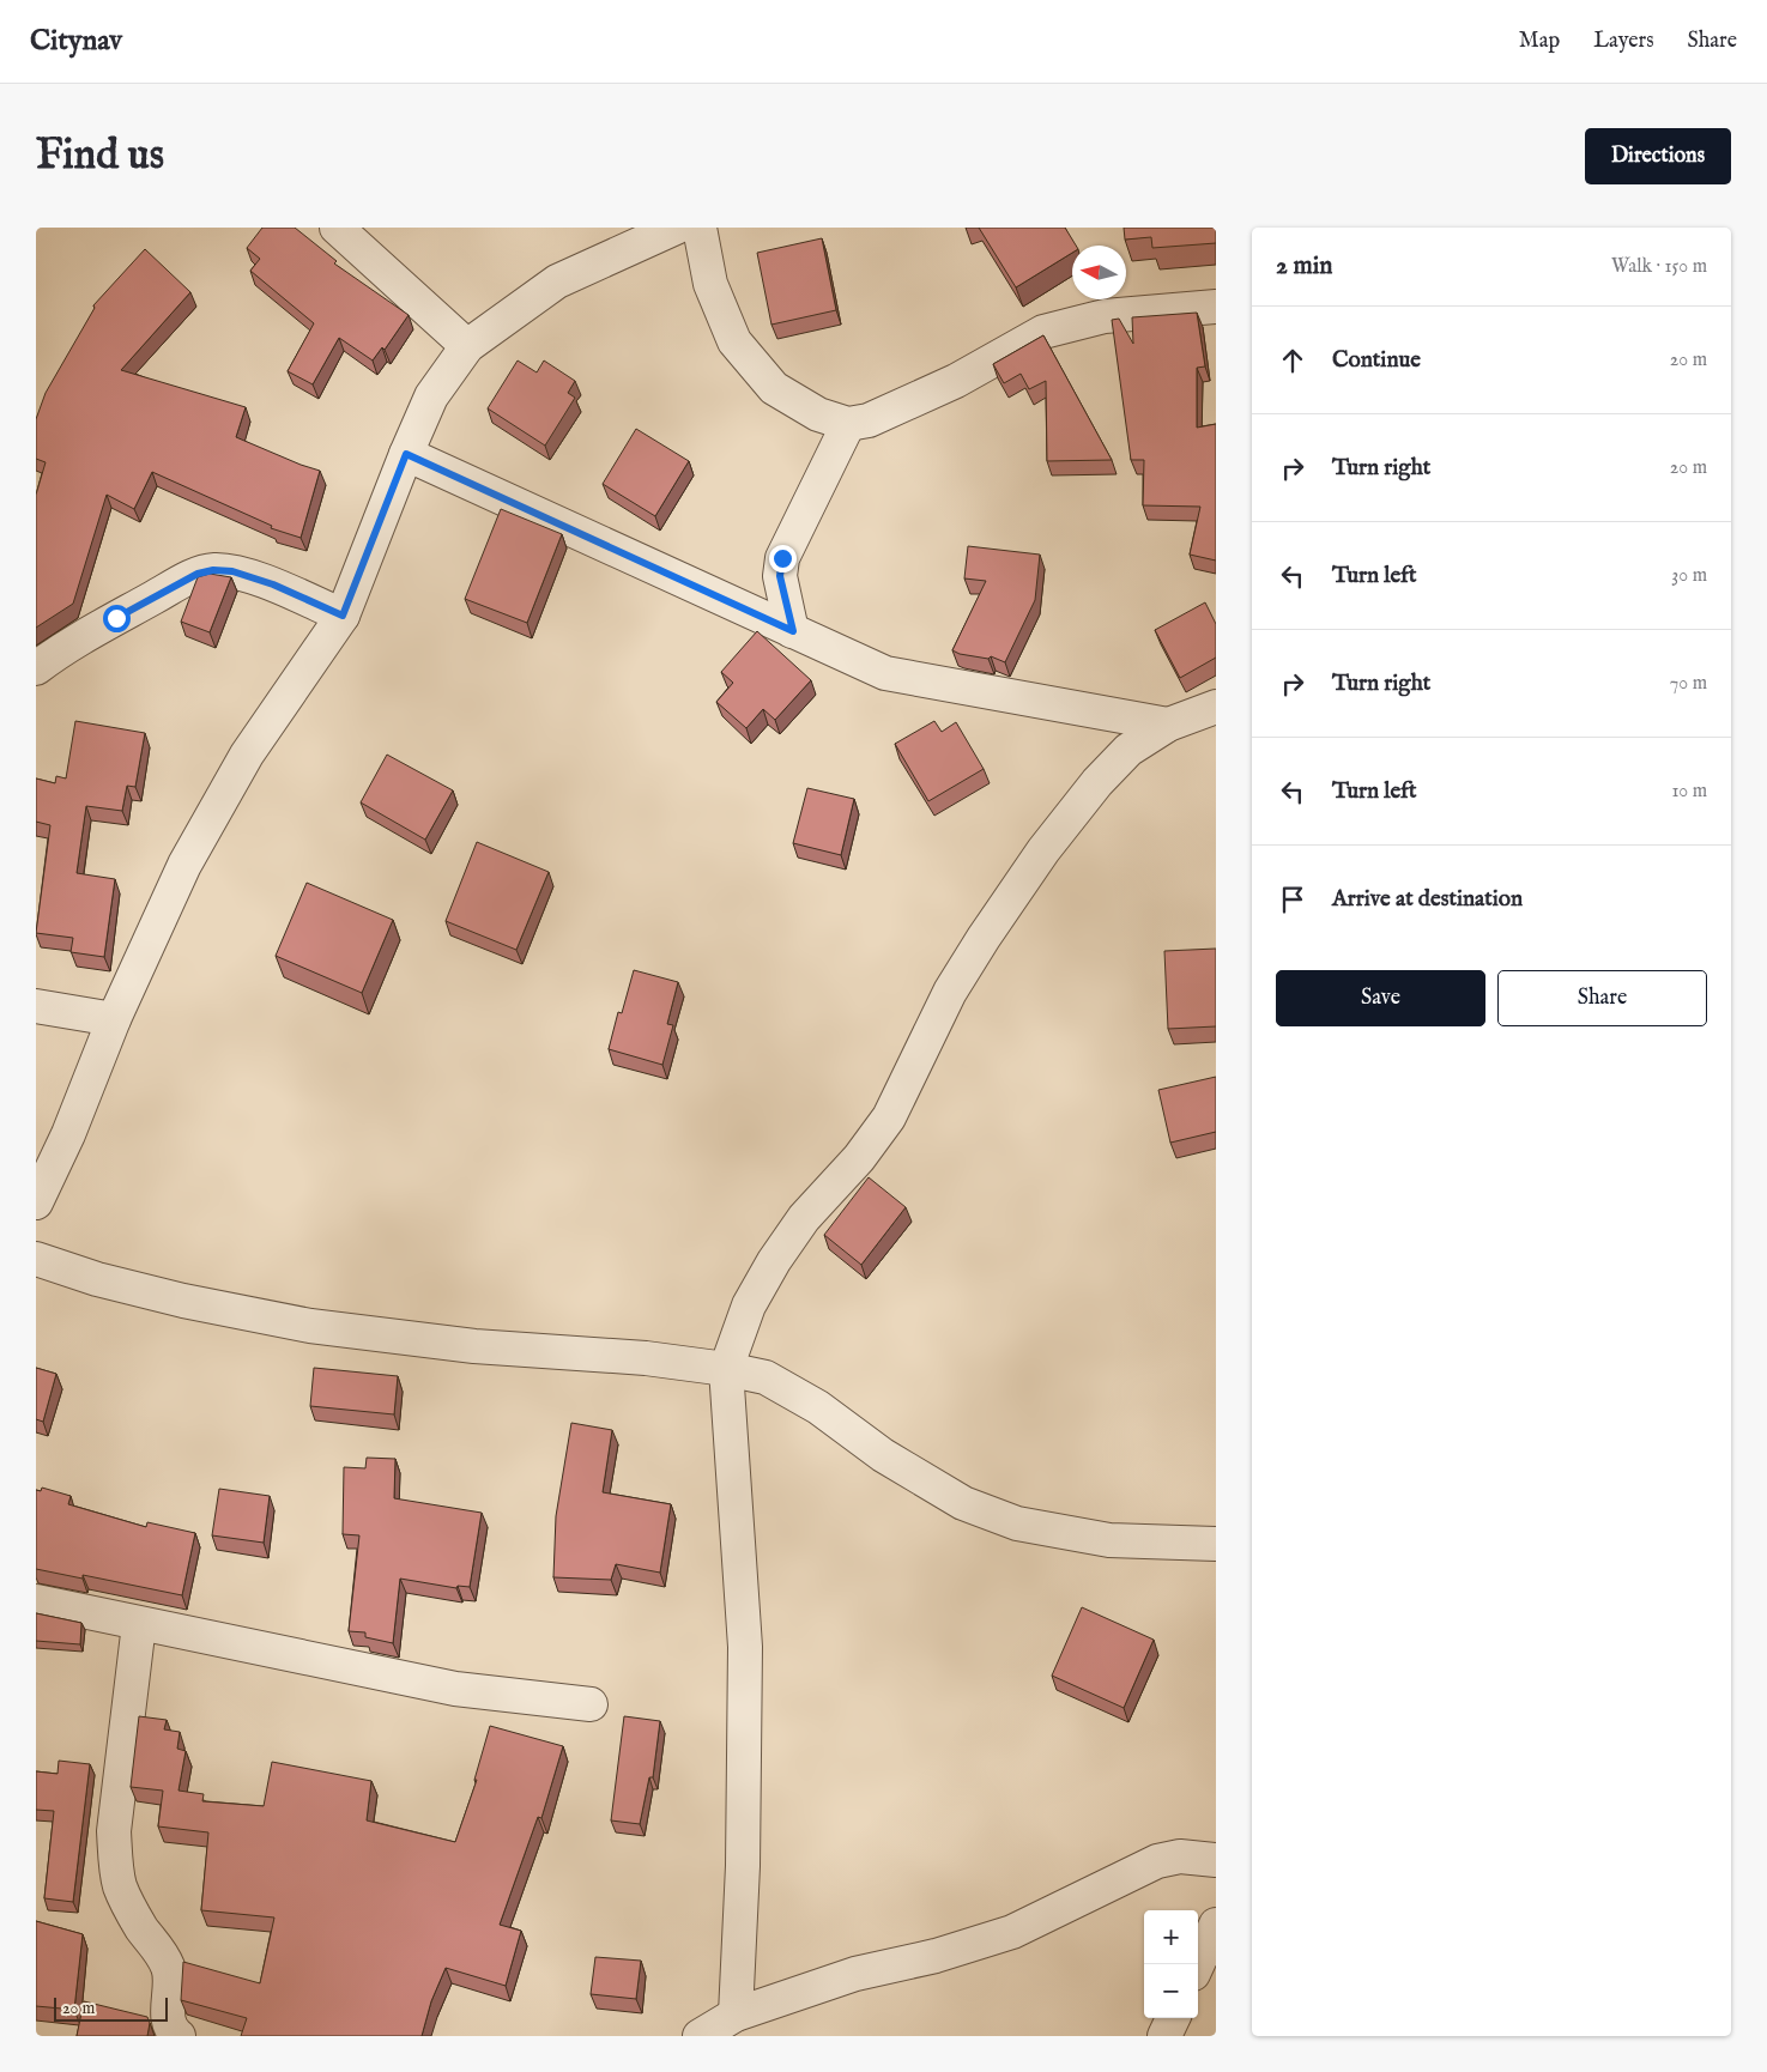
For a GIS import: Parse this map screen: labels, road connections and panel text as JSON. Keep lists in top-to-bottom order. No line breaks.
{"scale_bar":"20 m","north":"left","page":{"header":"Citynav","nav":["Map","Layers","Share"],"buttons":["Directions",["Save","Share"]],"title":"Find us","heading":["2 min","Walk · 150 m"],"list":[["Continue","20 m"],["Turn right","20 m"],["Turn left","30 m"],["Turn right","70 m"],["Turn left","10 m"],"Arrive at destination"],"map_buttons":["+","−"],"scale":"20 m"}}
